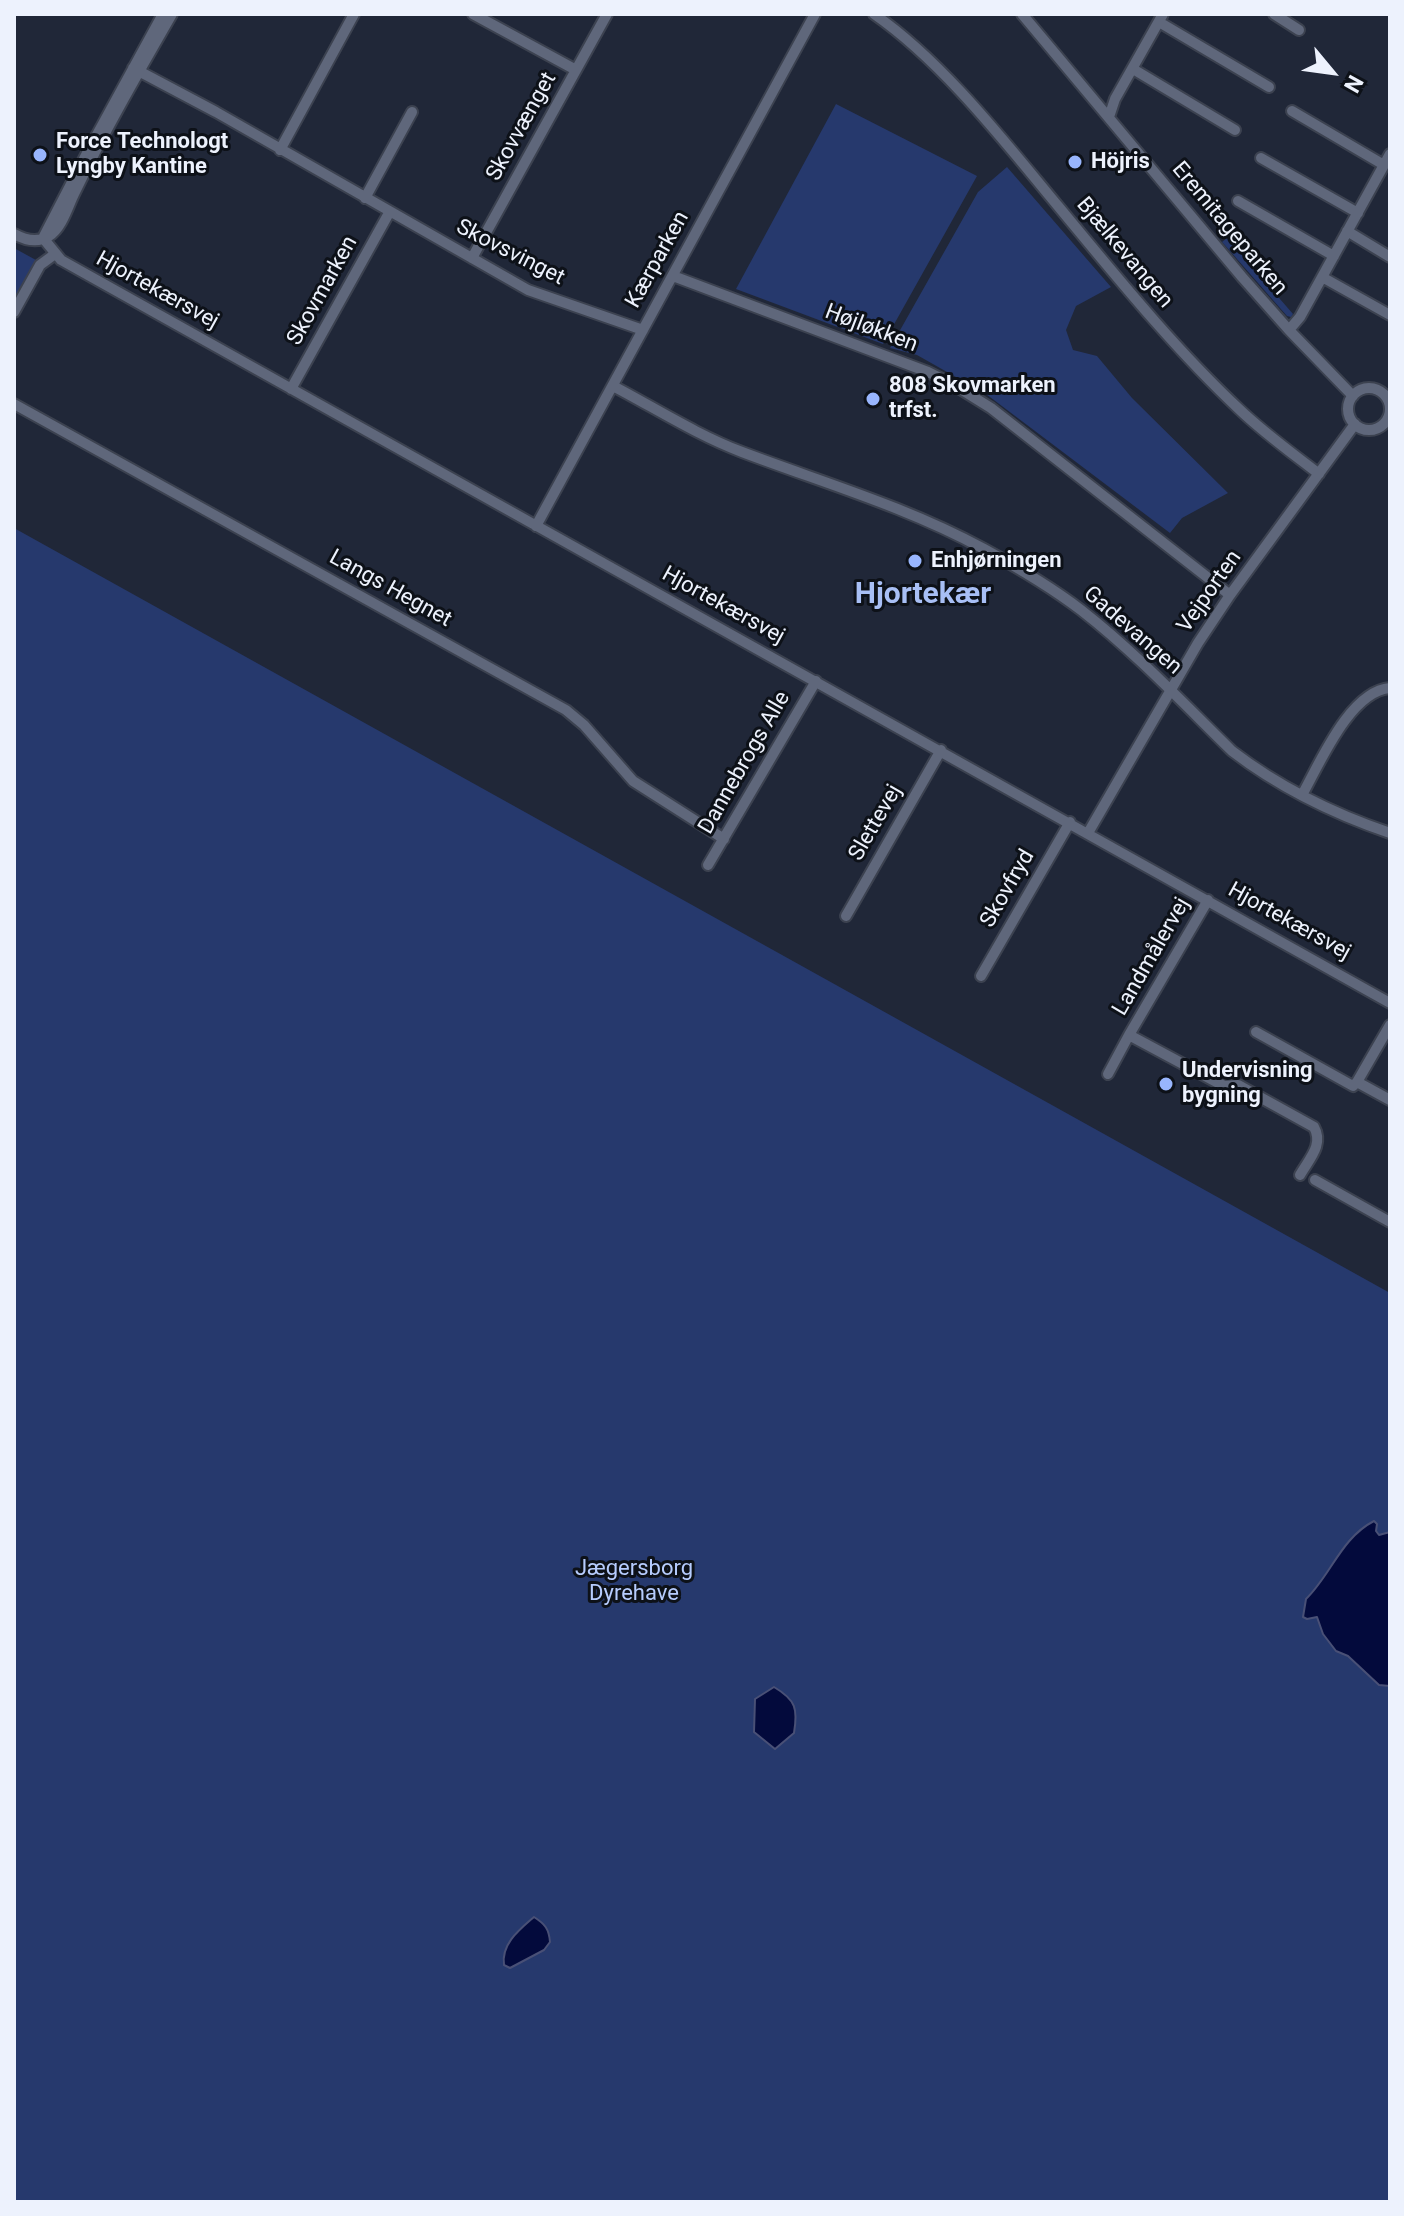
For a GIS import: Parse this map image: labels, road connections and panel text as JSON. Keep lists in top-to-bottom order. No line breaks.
{"streets":{"street":["Skovvænget","Eremitageparken","Skovsvinget","Bjælkevangen","Kærparken","Hjortekærsvej","Skovmarken","Højløkken","Langs Hegnet","Vejporten","Gadevangen","Dannebrogs Alle","Slettevej","Skovfryd","Landmålervej"]},"crossings":[["Skovvænget","Skovsvinget"],["Eremitageparken","Vejporten"],["Skovsvinget","Kærparken"],["Skovsvinget","Skovmarken"],["Bjælkevangen","Vejporten"],["Kærparken","Hjortekærsvej"],["Kærparken","Højløkken"],["Kærparken","Gadevangen"],["Hjortekærsvej","Skovmarken"],["Hjortekærsvej","Vejporten"],["Hjortekærsvej","Dannebrogs Alle"],["Hjortekærsvej","Slettevej"],["Hjortekærsvej","Skovfryd"],["Hjortekærsvej","Landmålervej"],["Højløkken","Vejporten"],["Langs Hegnet","Dannebrogs Alle"],["Vejporten","Gadevangen"]],"districts":["Hjortekær"],"parks":["Jægersborg Dyrehave"],"places":["Force Technologt Lyngby Kantine","Höjris","808 Skovmarken trfst.","Enhjørningen","Undervisning bygning"],"north":"bottom right"}
